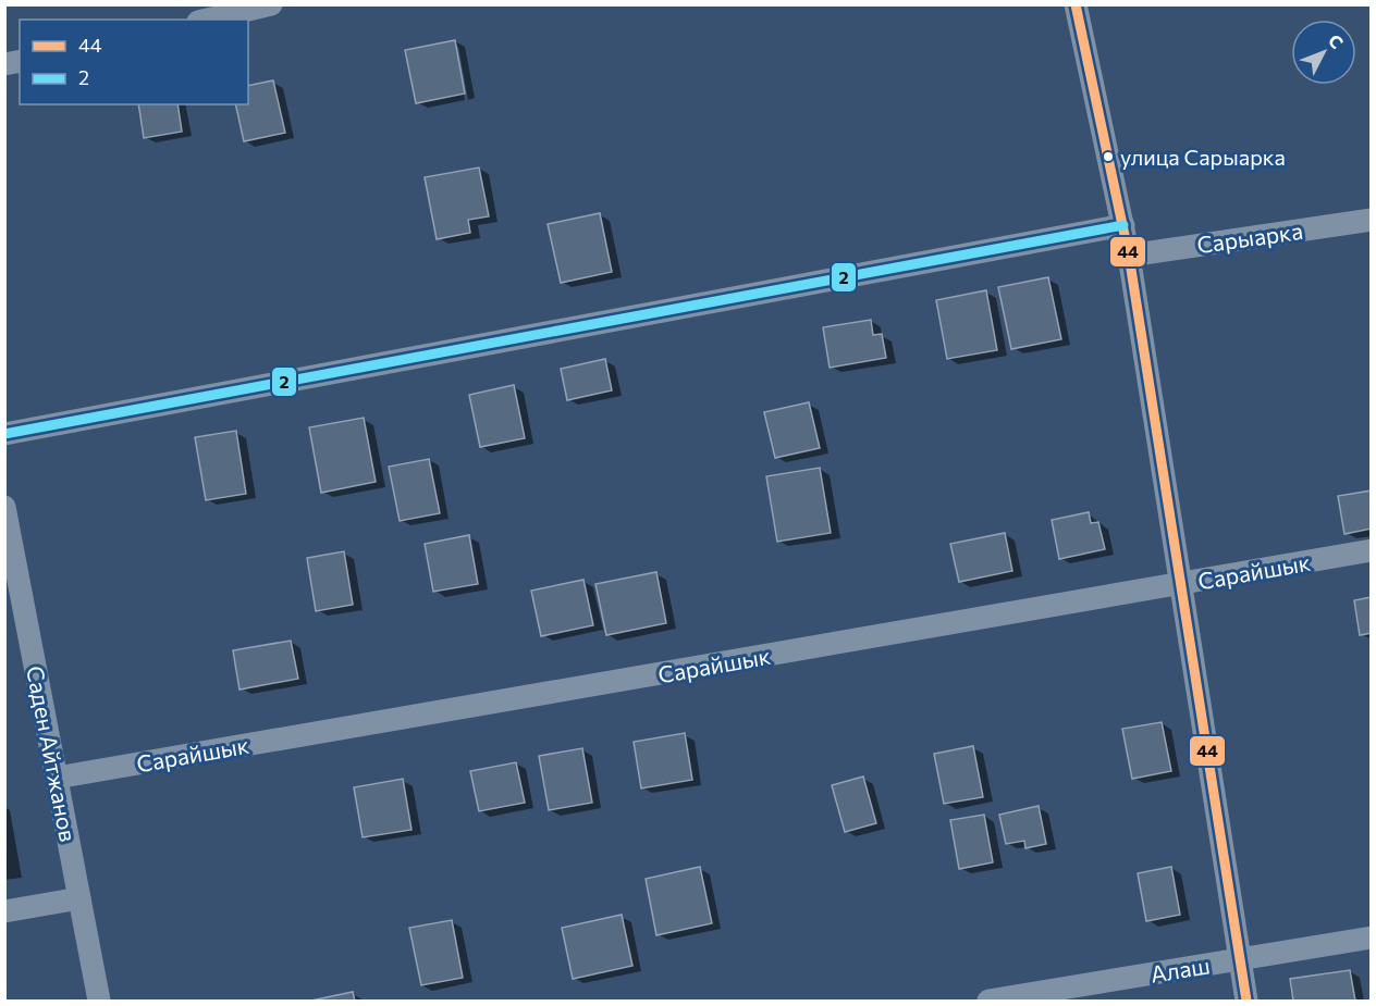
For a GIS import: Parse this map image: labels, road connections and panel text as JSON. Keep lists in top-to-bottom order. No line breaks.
{"streets":{"street":["Сарыарка","Сарайшык","Саден Айтжанов","Алаш"]},"crossings":[["Сарайшык","Саден Айтжанов"]],"places":["улица Сарыарка"],"lines":["transit line 44","transit line 2"],"legend":["44","2"],"north":"top right"}
